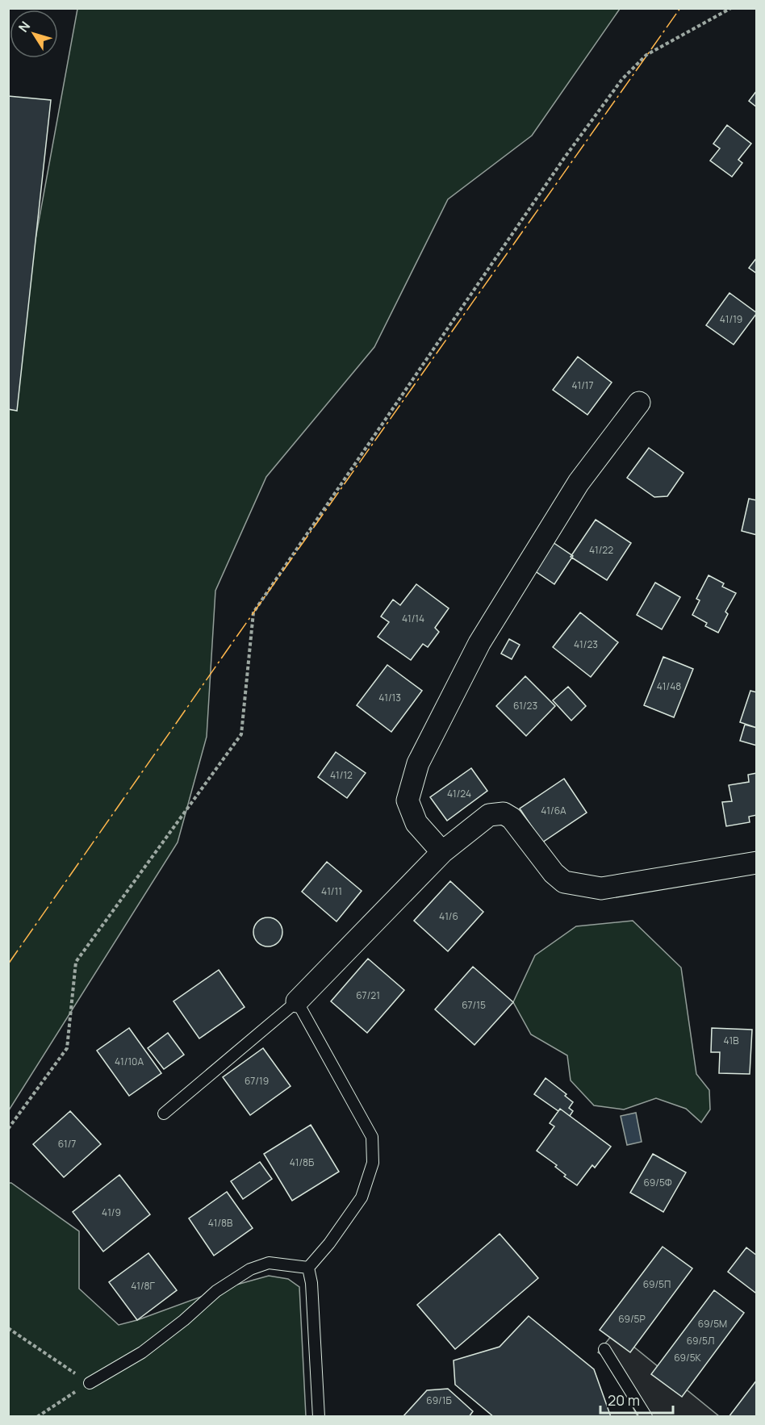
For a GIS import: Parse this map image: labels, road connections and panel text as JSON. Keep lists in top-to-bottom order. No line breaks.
{"house_numbers":["41/19","41/17","41/22","41/14","41/23","41/48","41/13","61/23","41/12","41/24","41/6А","41/11","41/6","67/21","67/15","41В","41/10А","67/19","61/7","41/8Б","69/5Ф","41/9","41/8В","69/5П","41/8Г","69/5Р","69/5М","69/5Л","69/5К","69/1Б"],"scale_bar":"20 m","north":"top left"}
